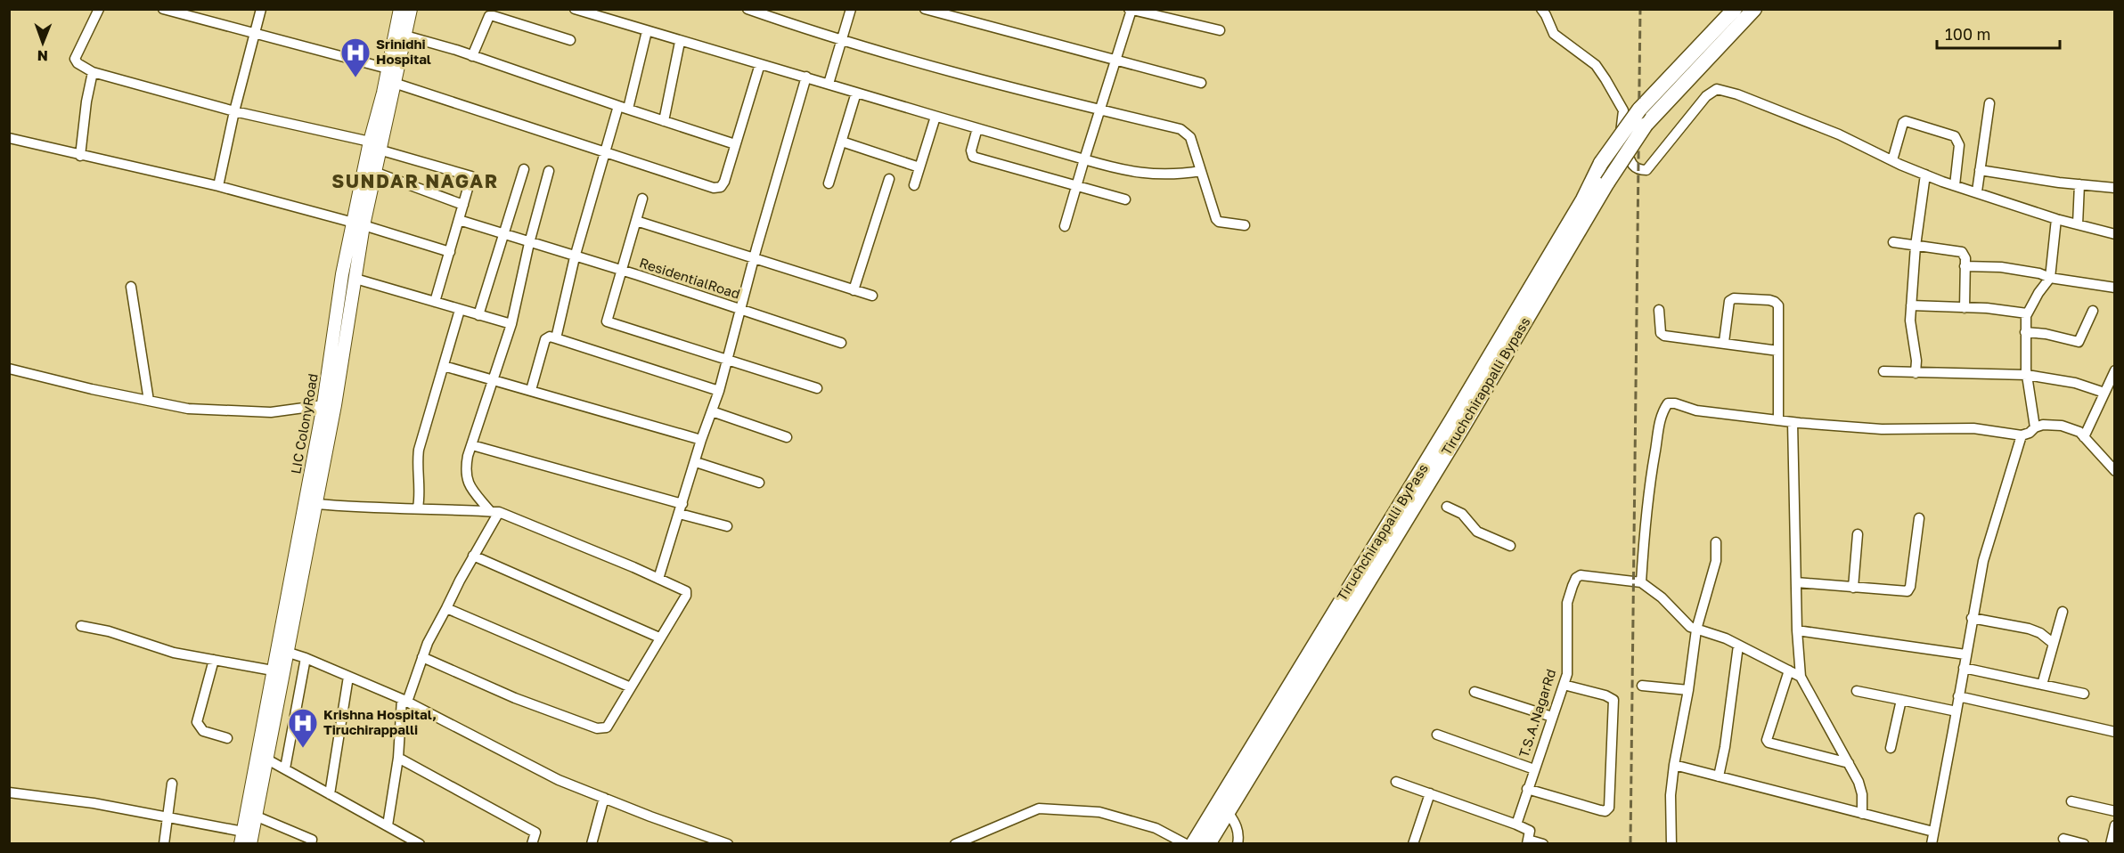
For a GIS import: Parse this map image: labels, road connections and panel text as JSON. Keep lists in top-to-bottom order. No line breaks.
{"streets":{"highway":["Tiruchchirappalli Bypass","Tiruchchirappalli ByPass"],"main road":["LIC ColonyRoad"],"street":["ResidentialRoad","T.S.A.NagarRd"]},"districts":["SUNDAR NAGAR"],"places":{"hospital":["Srinidhi Hospital","Krishna Hospital, Tiruchirappalli"]},"scale_bar":"100 m","north":"bottom"}
